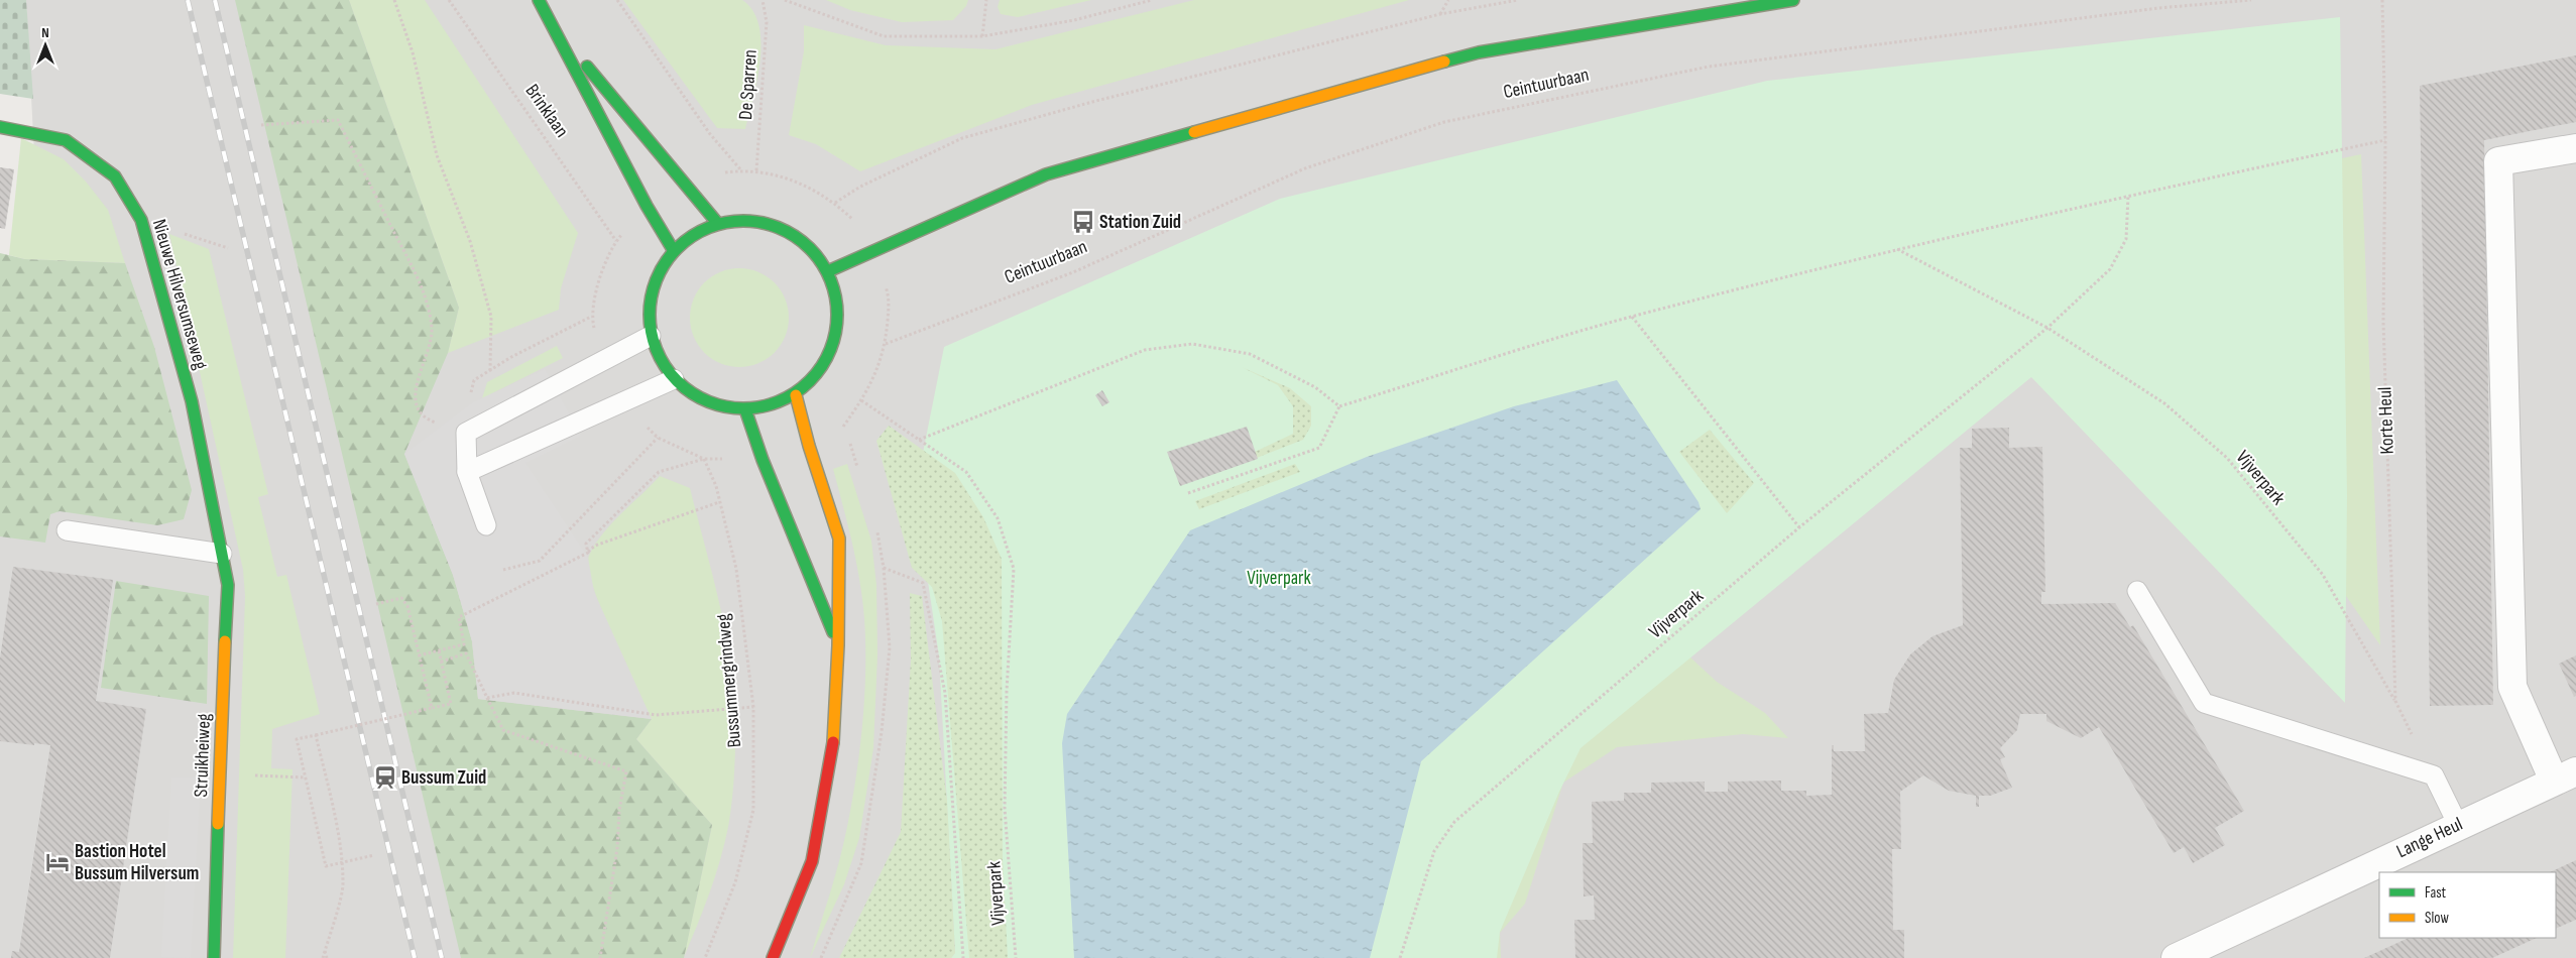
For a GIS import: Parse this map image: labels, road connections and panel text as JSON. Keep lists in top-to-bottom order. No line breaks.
{"streets":{"main road":["Nieuwe Hilversumseweg","Struikheiweg"],"street":["Lange Heul"],"path":["Ceintuurbaan","De Sparren","Brinklaan","Korte Heul","Vijverpark","Bussummergrindweg"]},"crossings":[["Nieuwe Hilversumseweg","Struikheiweg"],["Korte Heul","Vijverpark"]],"parks":["Vijverpark"],"places":{"bus stop":["Station Zuid"],"station":["Bussum Zuid"],"hotel":["Bastion Hotel Bussum Hilversum"]},"legend":["Fast","Slow"],"north":"top"}
